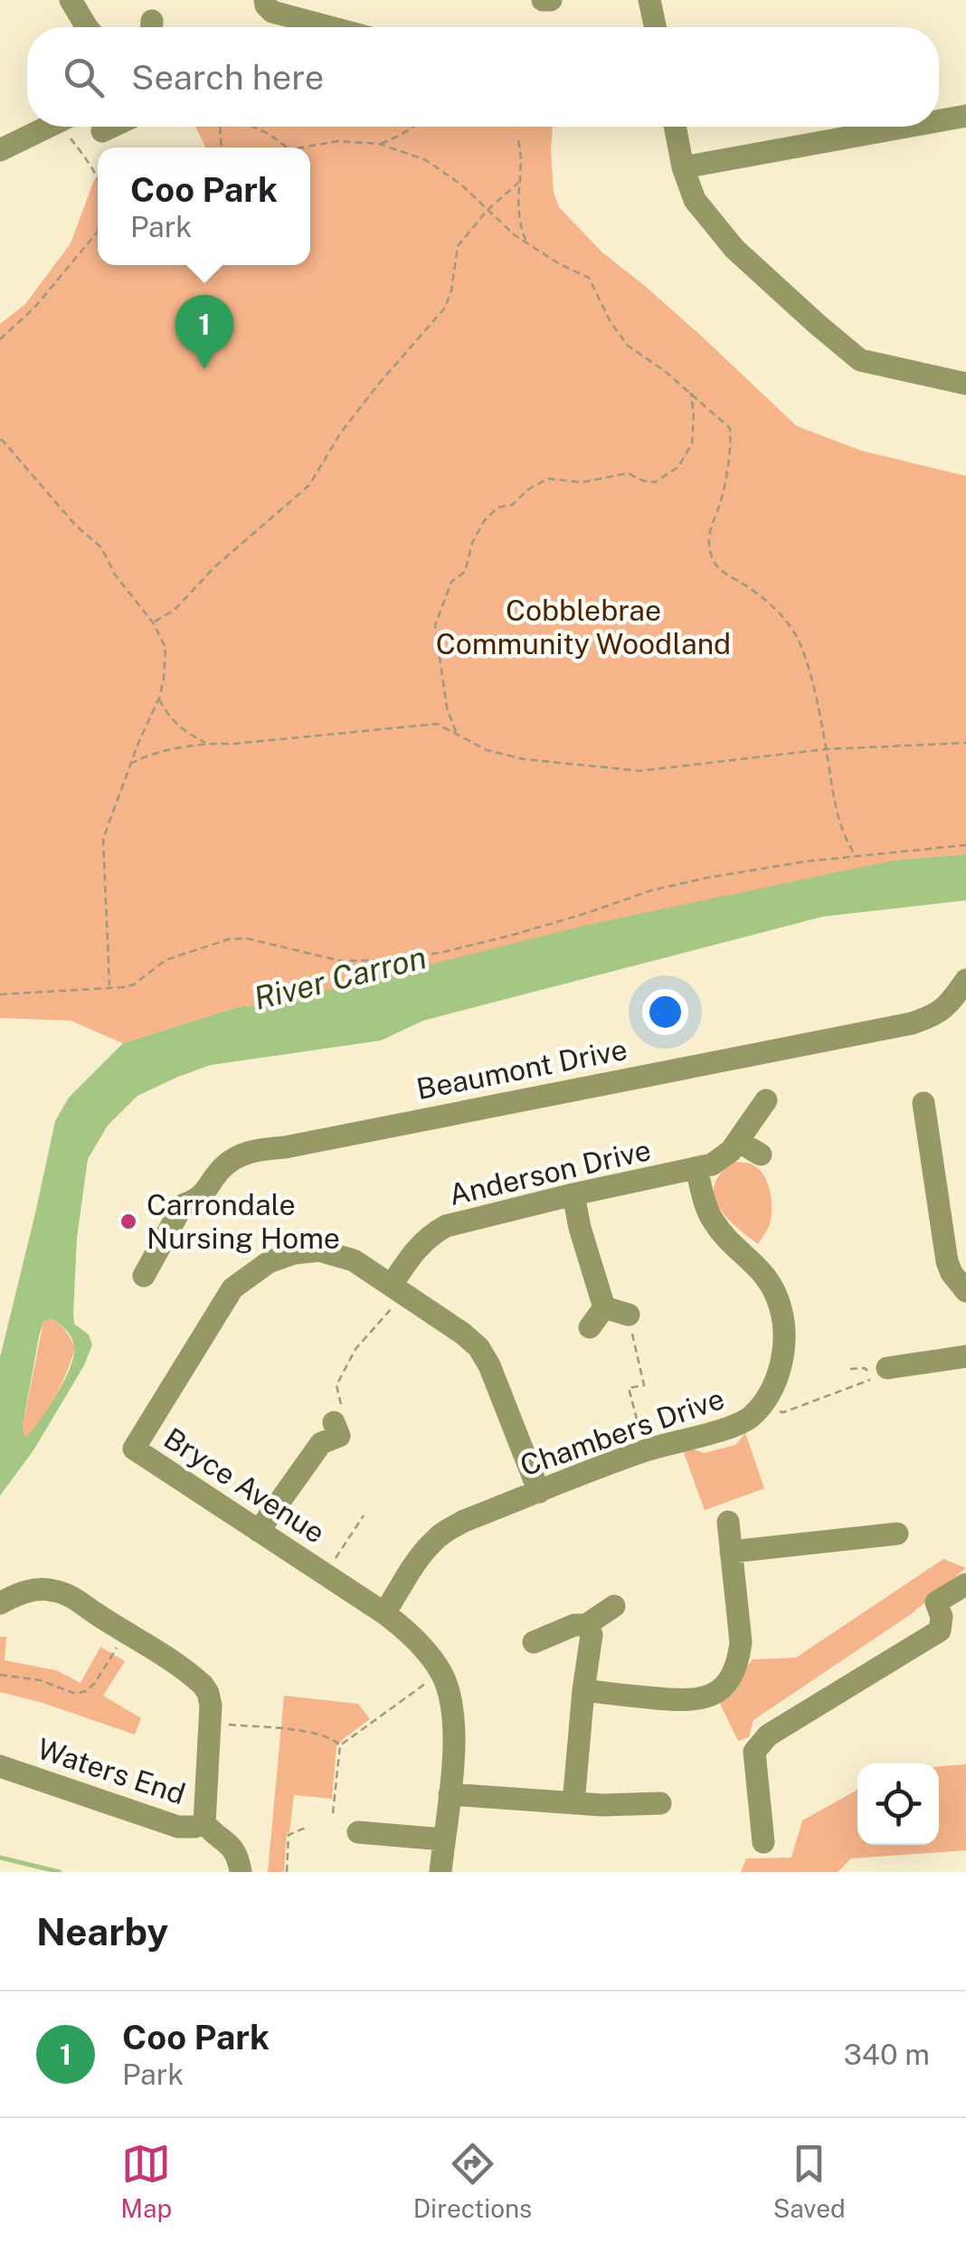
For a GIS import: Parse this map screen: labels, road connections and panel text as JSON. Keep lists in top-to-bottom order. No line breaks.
{"streets":{"street":["Beaumont Drive","Anderson Drive","Chambers Drive","Bryce Avenue","Waters End"]},"crossings":[["Anderson Drive","Chambers Drive"],["Anderson Drive","Bryce Avenue"],["Chambers Drive","Bryce Avenue"]],"water":["River Carron"],"parks":["Cobblebrae Community Woodland"],"places":["Carrondale Nursing Home"],"page":{"search":"Search here","popup":["Coo Park","Park"],"pins":"1","heading":"Nearby","list":[{"mark":"1","name":"Coo Park","note":"Park","value":"340 m"}],"nav":["Map","Directions","Saved"]}}
